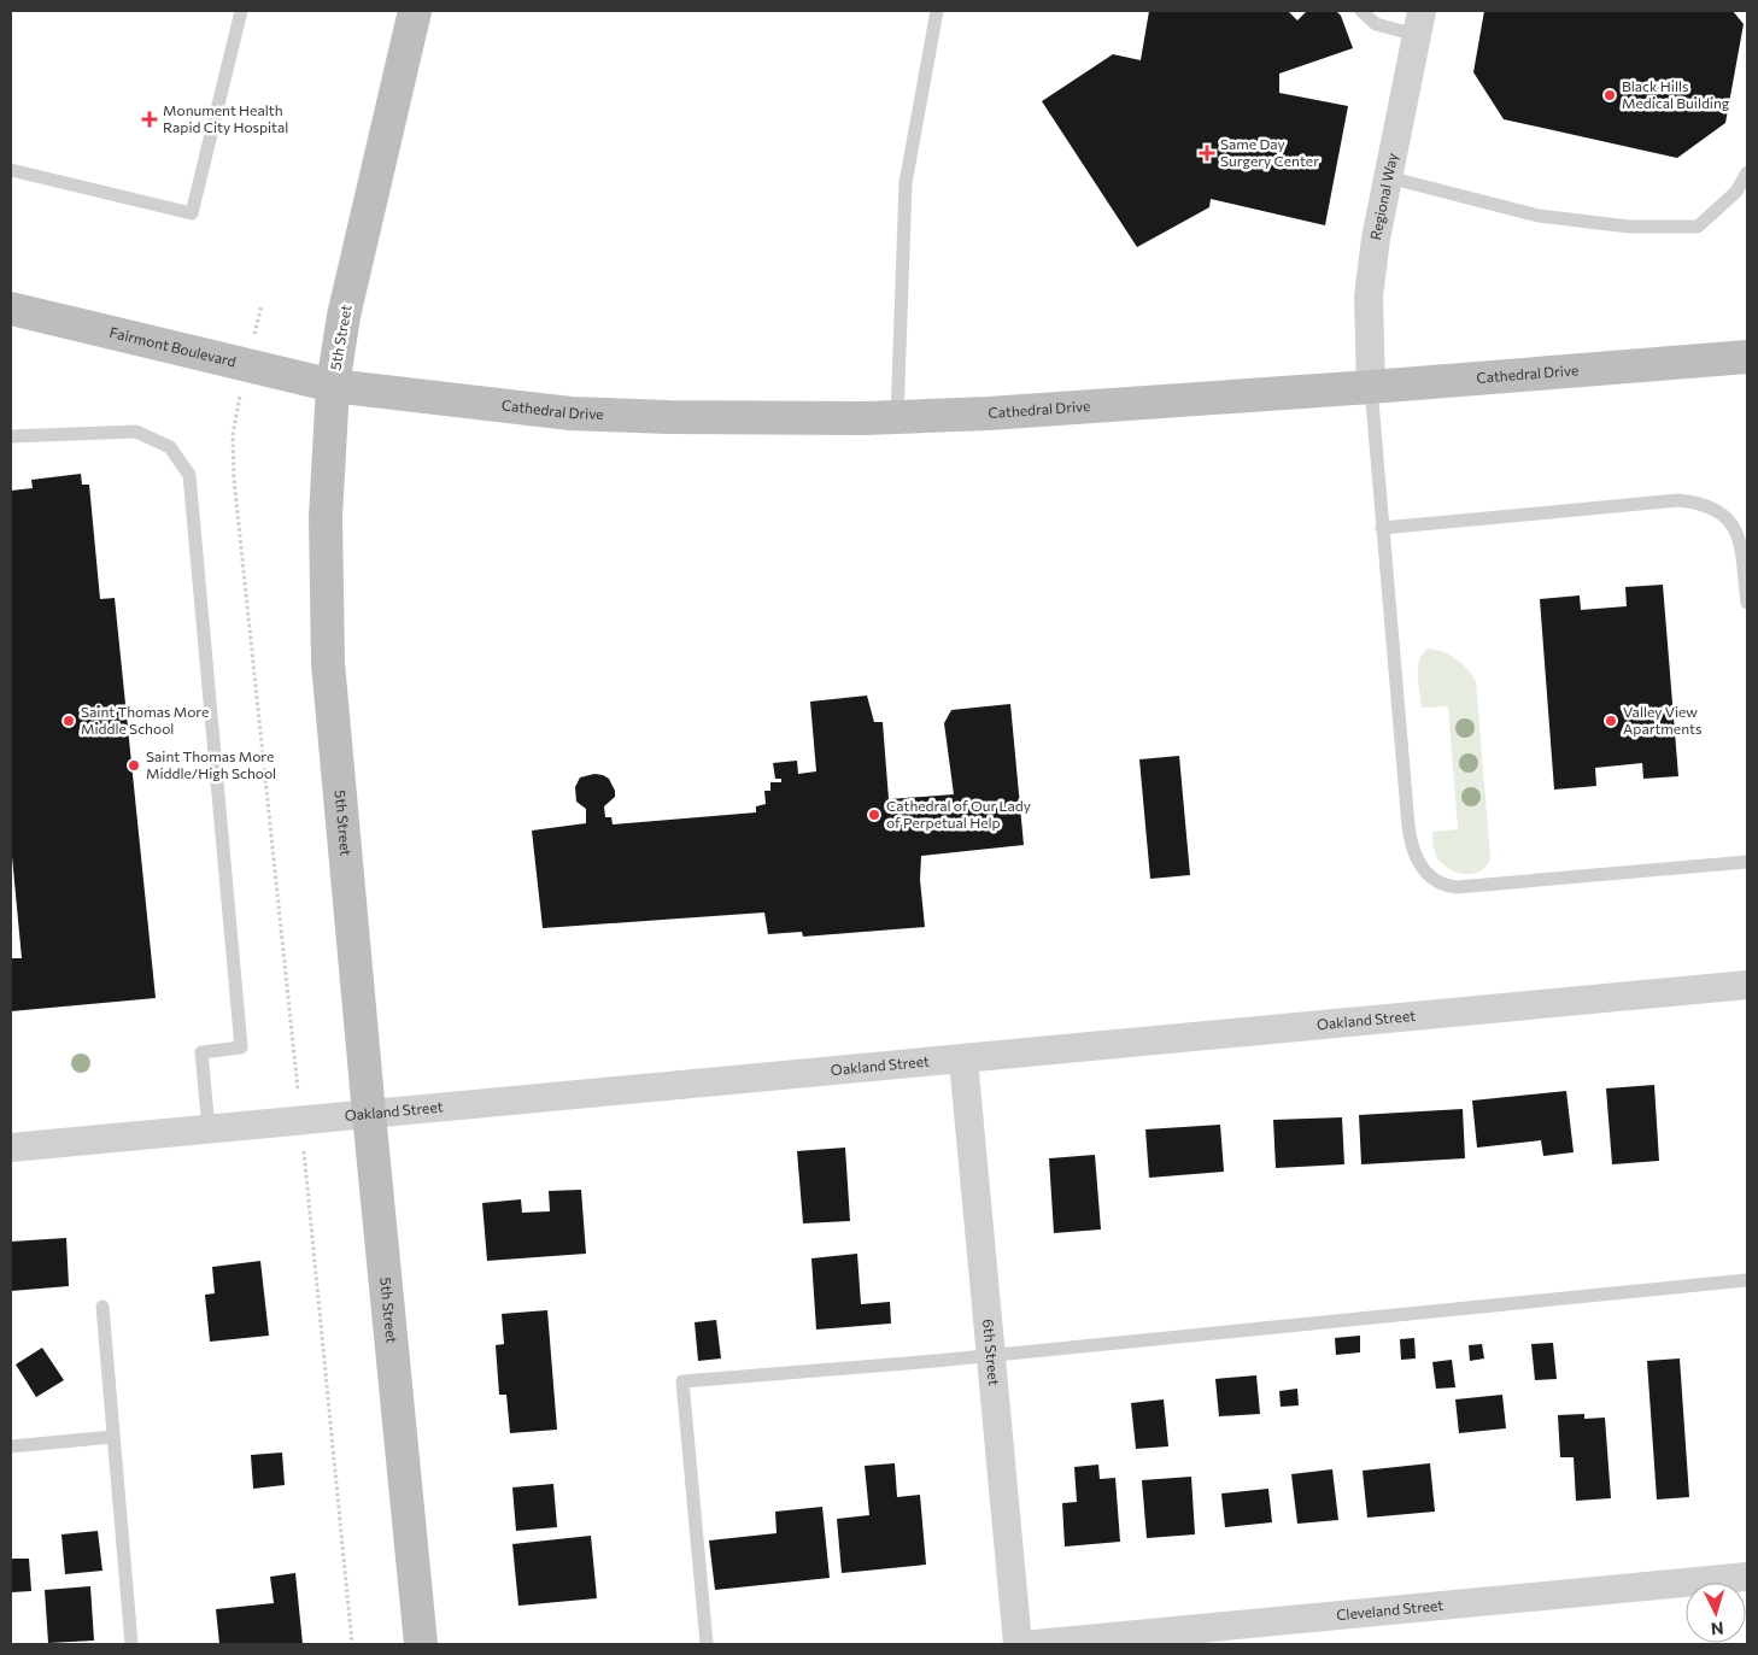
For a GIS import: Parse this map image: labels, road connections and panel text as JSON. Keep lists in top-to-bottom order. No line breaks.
{"streets":{"main road":["5th Street","Fairmont Boulevard","Cathedral Drive"],"street":["Regional Way","Oakland Street","6th Street","Cleveland Street"]},"crossings":[["Regional Way","Cathedral Drive"],["5th Street","Fairmont Boulevard"],["5th Street","Cathedral Drive"],["5th Street","Oakland Street"],["Fairmont Boulevard","Cathedral Drive"],["Oakland Street","6th Street"]],"places":{"other":["Black Hills Medical Building","Saint Thomas More Middle School","Valley View Apartments","Saint Thomas More Middle/High School","Cathedral of Our Lady of Perpetual Help"],"health":["Monument Health Rapid City Hospital","Same Day Surgery Center"]},"north":"bottom"}
